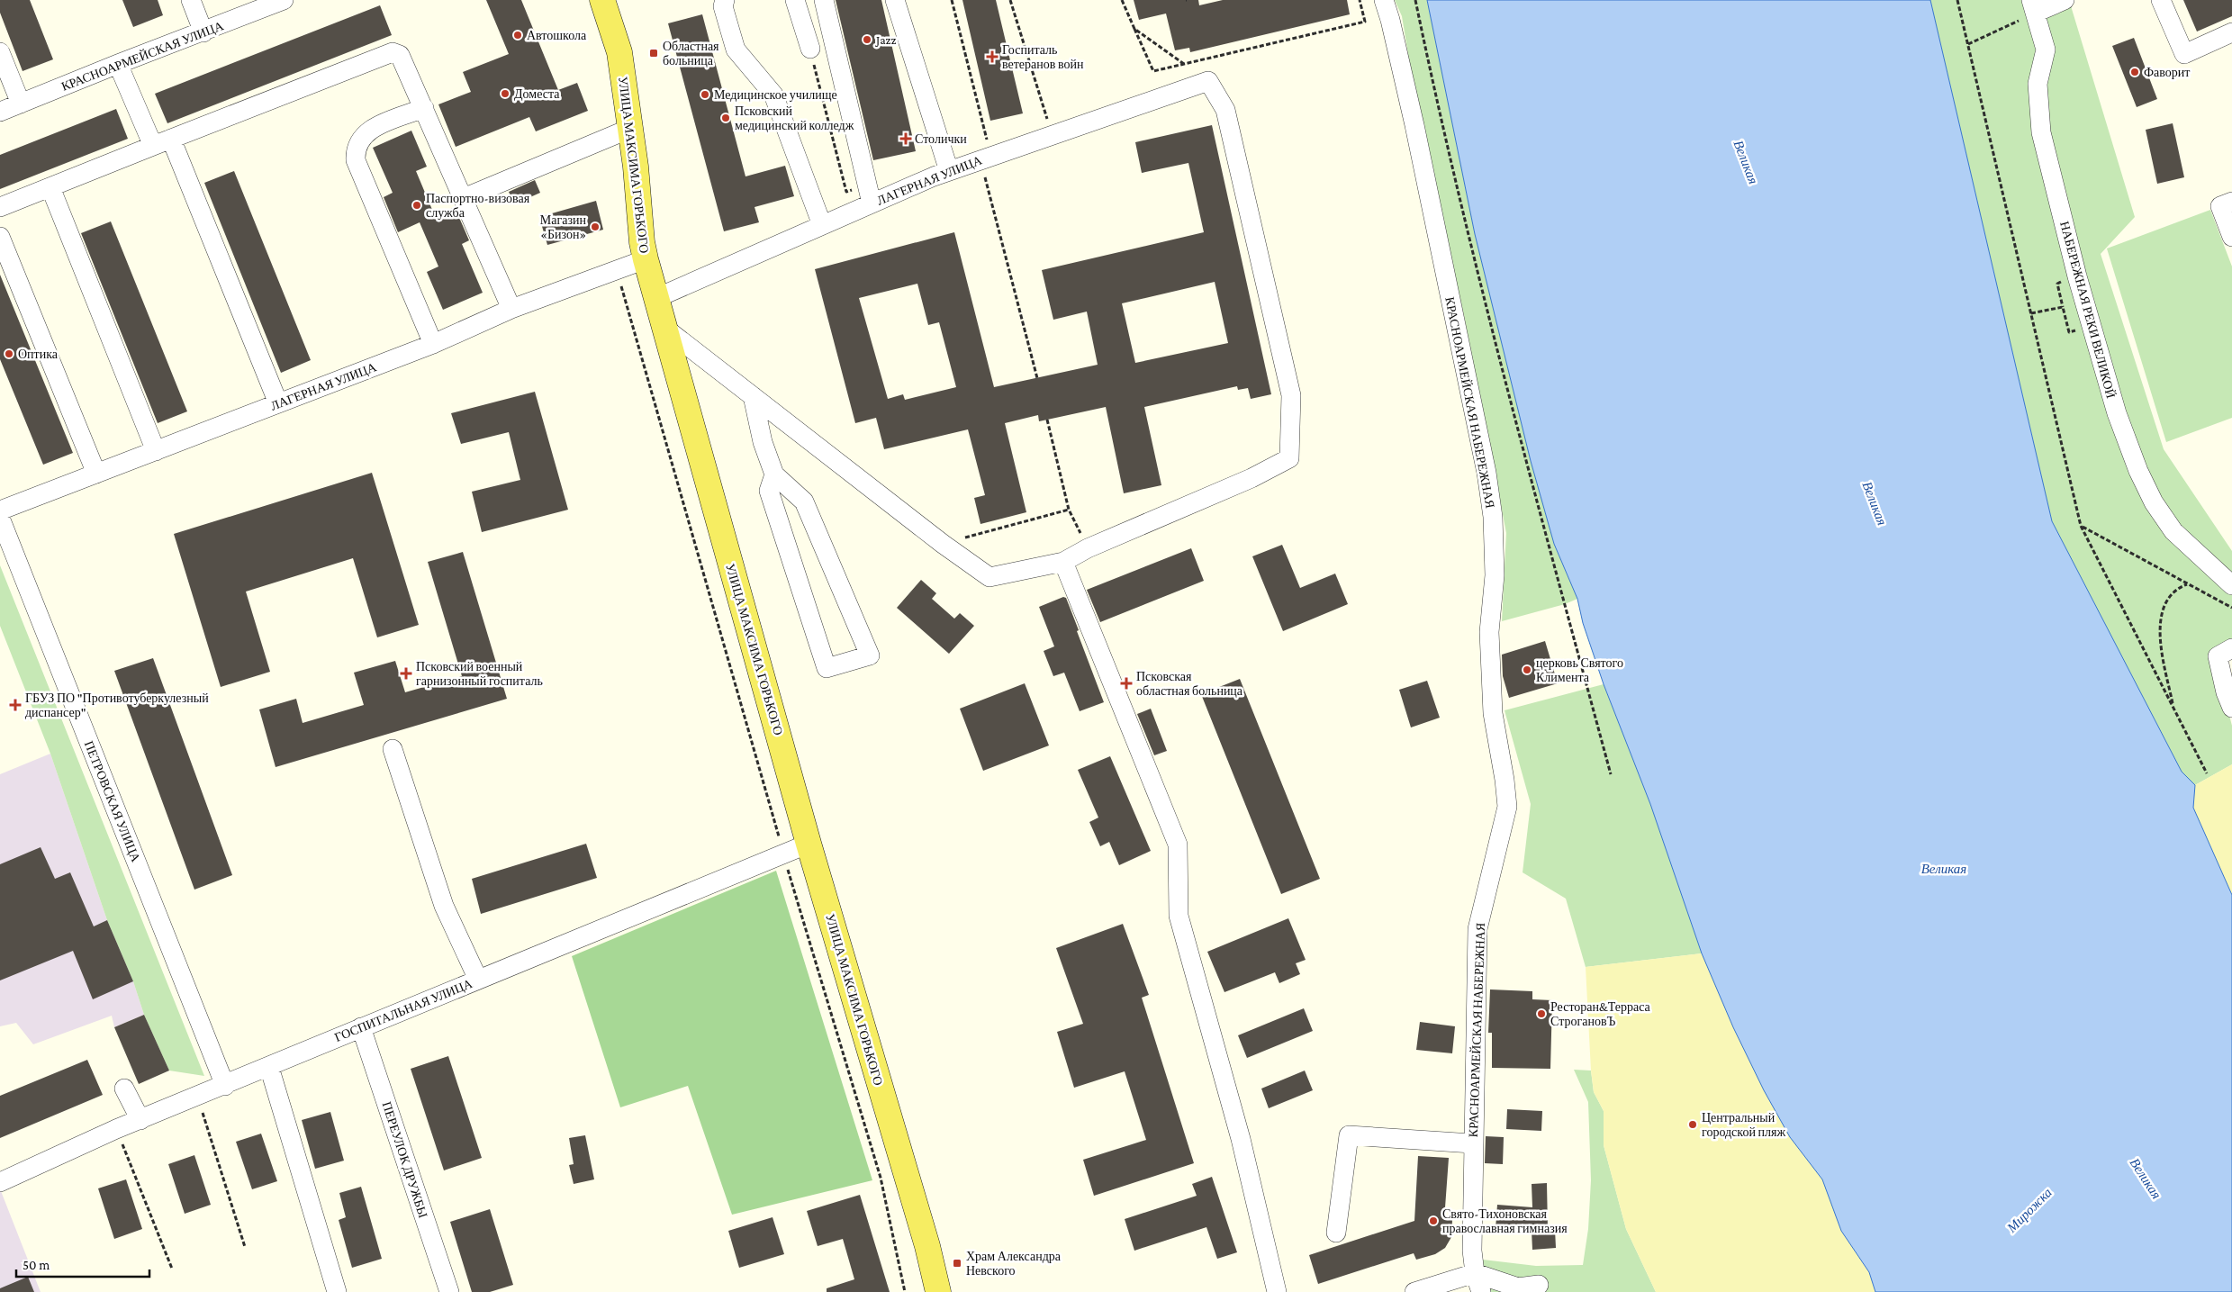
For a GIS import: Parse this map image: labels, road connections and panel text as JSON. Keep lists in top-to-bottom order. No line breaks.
{"streets":{"main road":["УЛИЦА МАКСИМА ГОРЬКОГО"],"street":["КРАСНОАРМЕЙСКАЯ УЛИЦА","ЛАГЕРНАЯ УЛИЦА","НАБЕРЕЖНАЯ РЕКИ ВЕЛИКОЙ","КРАСНОАРМЕЙСКАЯ НАБЕРЕЖНАЯ","ПЕТРОВСКАЯ УЛИЦА","ГОСПИТАЛЬНАЯ УЛИЦА","ПЕРЕУЛОК ДРУЖБЫ"]},"crossings":[["УЛИЦА МАКСИМА ГОРЬКОГО","ЛАГЕРНАЯ УЛИЦА"],["УЛИЦА МАКСИМА ГОРЬКОГО","ГОСПИТАЛЬНАЯ УЛИЦА"],["ПЕТРОВСКАЯ УЛИЦА","ГОСПИТАЛЬНАЯ УЛИЦА"],["ГОСПИТАЛЬНАЯ УЛИЦА","ПЕРЕУЛОК ДРУЖБЫ"]],"water":["Великая","Мирожка"],"places":{"other":["Автошкола","Jazz","Фаворит","Доместа","Медицинское училище","Псковский медицинский колледж","Паспортно-визовая служба","Магазин «Бизон»","Оптика","церковь Святого Климента","Ресторан&Терраса СтрогановЪ","Центральный городской пляж","Свято-Тихоновская православная гимназия"],"transit":["Областная больница","Храм Александра Невского"],"health":["Госпиталь ветеранов войн","Столички","Псковский военный гарнизонный госпиталь","Псковская областная больница","ГБУЗ ПО \"Противотуберкулезный диспансер\""]},"scale_bar":"50 m"}
